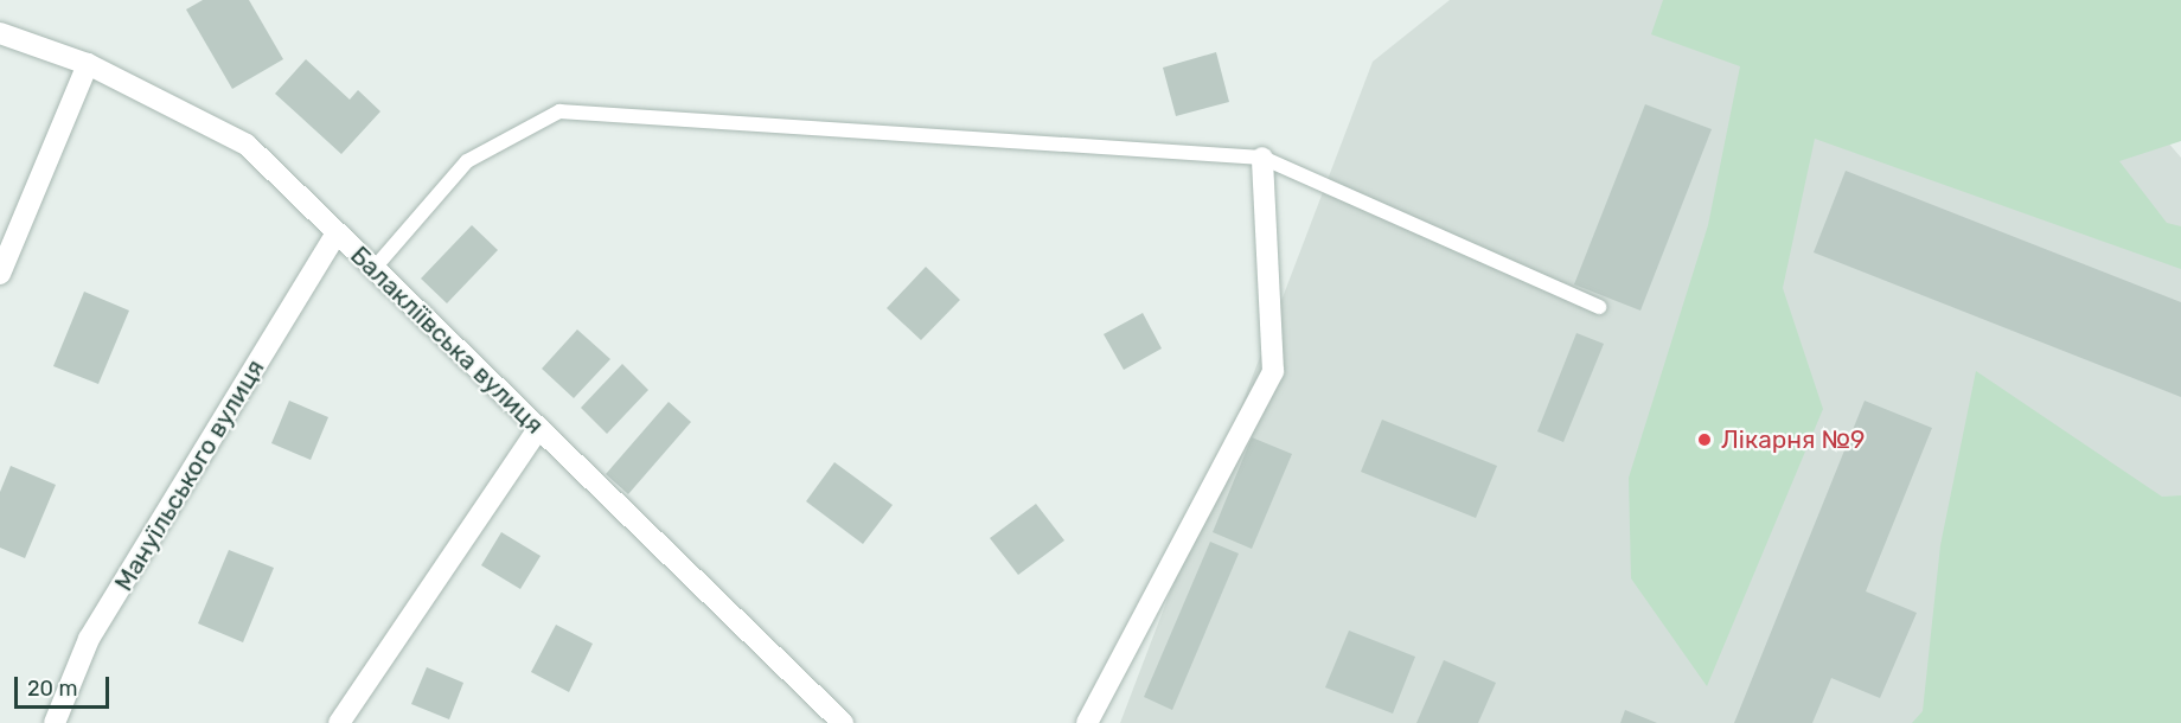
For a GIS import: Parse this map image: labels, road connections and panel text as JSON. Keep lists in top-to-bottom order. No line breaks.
{"streets":{"street":["Балакліївська вулиця","Мануїльського вулиця"]},"crossings":[["Балакліївська вулиця","Мануїльського вулиця"]],"places":["Лікарня №9"],"scale_bar":"20 m"}
